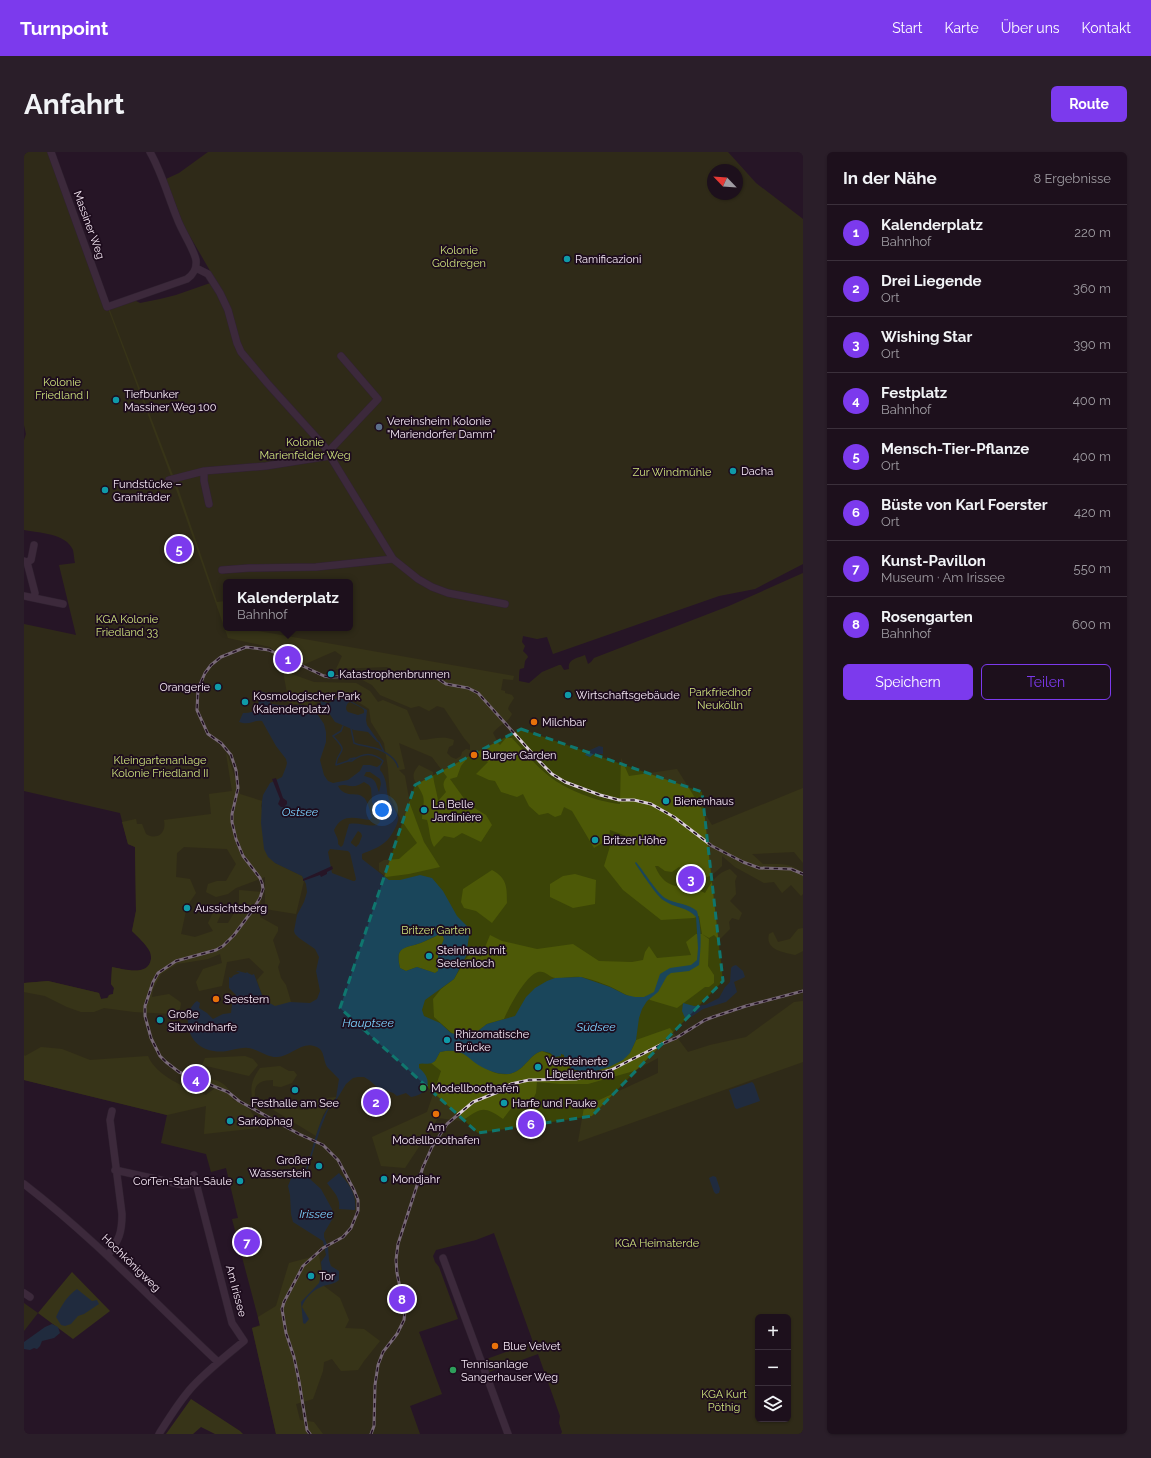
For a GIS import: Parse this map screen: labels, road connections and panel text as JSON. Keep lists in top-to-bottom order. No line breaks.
{"streets":{"street":["Massiner Weg","Hochkönigweg","Am Irissee"]},"crossings":[["Hochkönigweg","Am Irissee"]],"water":["Ostsee","Hauptsee","Südsee","Irissee"],"parks":["Kolonie Goldregen","Kolonie Friedland I","Kolonie Marienfelder Weg","Zur Windmühle","KGA Kolonie Friedland 33","Parkfriedhof Neukölln","Kleingartenanlage Kolonie Friedland II","Britzer Garten","KGA Heimaterde","KGA Kurt Pöthig"],"places":["Ramificazioni","Tiefbunker Massiner Weg 100","Vereinsheim Kolonie \"Mariendorfer Damm\"","Dacha","Fundstücke – Graniträder","Katastrophenbrunnen","Orangerie","Wirtschaftsgebäude","Kosmologischer Park (Kalenderplatz)","Milchbar","Burger Garden","Bienenhaus","La Belle Jardinière","Britzer Höhe","Aussichtsberg","Steinhaus mit Seelenloch","Seestern","Große Sitzwindharfe","Rhizomatische Brücke","Versteinerte Libellenthron","Modellboothafen","Festhalle am See","Harfe und Pauke","Am Modellboothafen","Sarkophag","Großer Wasserstein","Mondjahr","CorTen-Stahl-Säule","Tor","Blue Velvet","Tennisanlage Sangerhauser Weg"],"north":"top left","page":{"header":"Turnpoint","nav":["Start","Karte","Über uns","Kontakt"],"buttons":["Route",["Speichern","Teilen"]],"title":"Anfahrt","heading":["In der Nähe","8 Ergebnisse"],"list":[{"mark":"1","name":"Kalenderplatz","note":"Bahnhof","value":"220 m"},{"mark":"2","name":"Drei Liegende","note":"Ort","value":"360 m"},{"mark":"3","name":"Wishing Star","note":"Ort","value":"390 m"},{"mark":"4","name":"Festplatz","note":"Bahnhof","value":"400 m"},{"mark":"5","name":"Mensch-Tier-Pflanze","note":"Ort","value":"400 m"},{"mark":"6","name":"Büste von Karl Foerster","note":"Ort","value":"420 m"},{"mark":"7","name":"Kunst-Pavillon","note":"Museum · Am Irissee","value":"550 m"},{"mark":"8","name":"Rosengarten","note":"Bahnhof","value":"600 m"}],"pins":["5","1","3","4","2","6","7","8"],"popup":["Kalenderplatz","Bahnhof"],"map_buttons":["+","−"]}}
